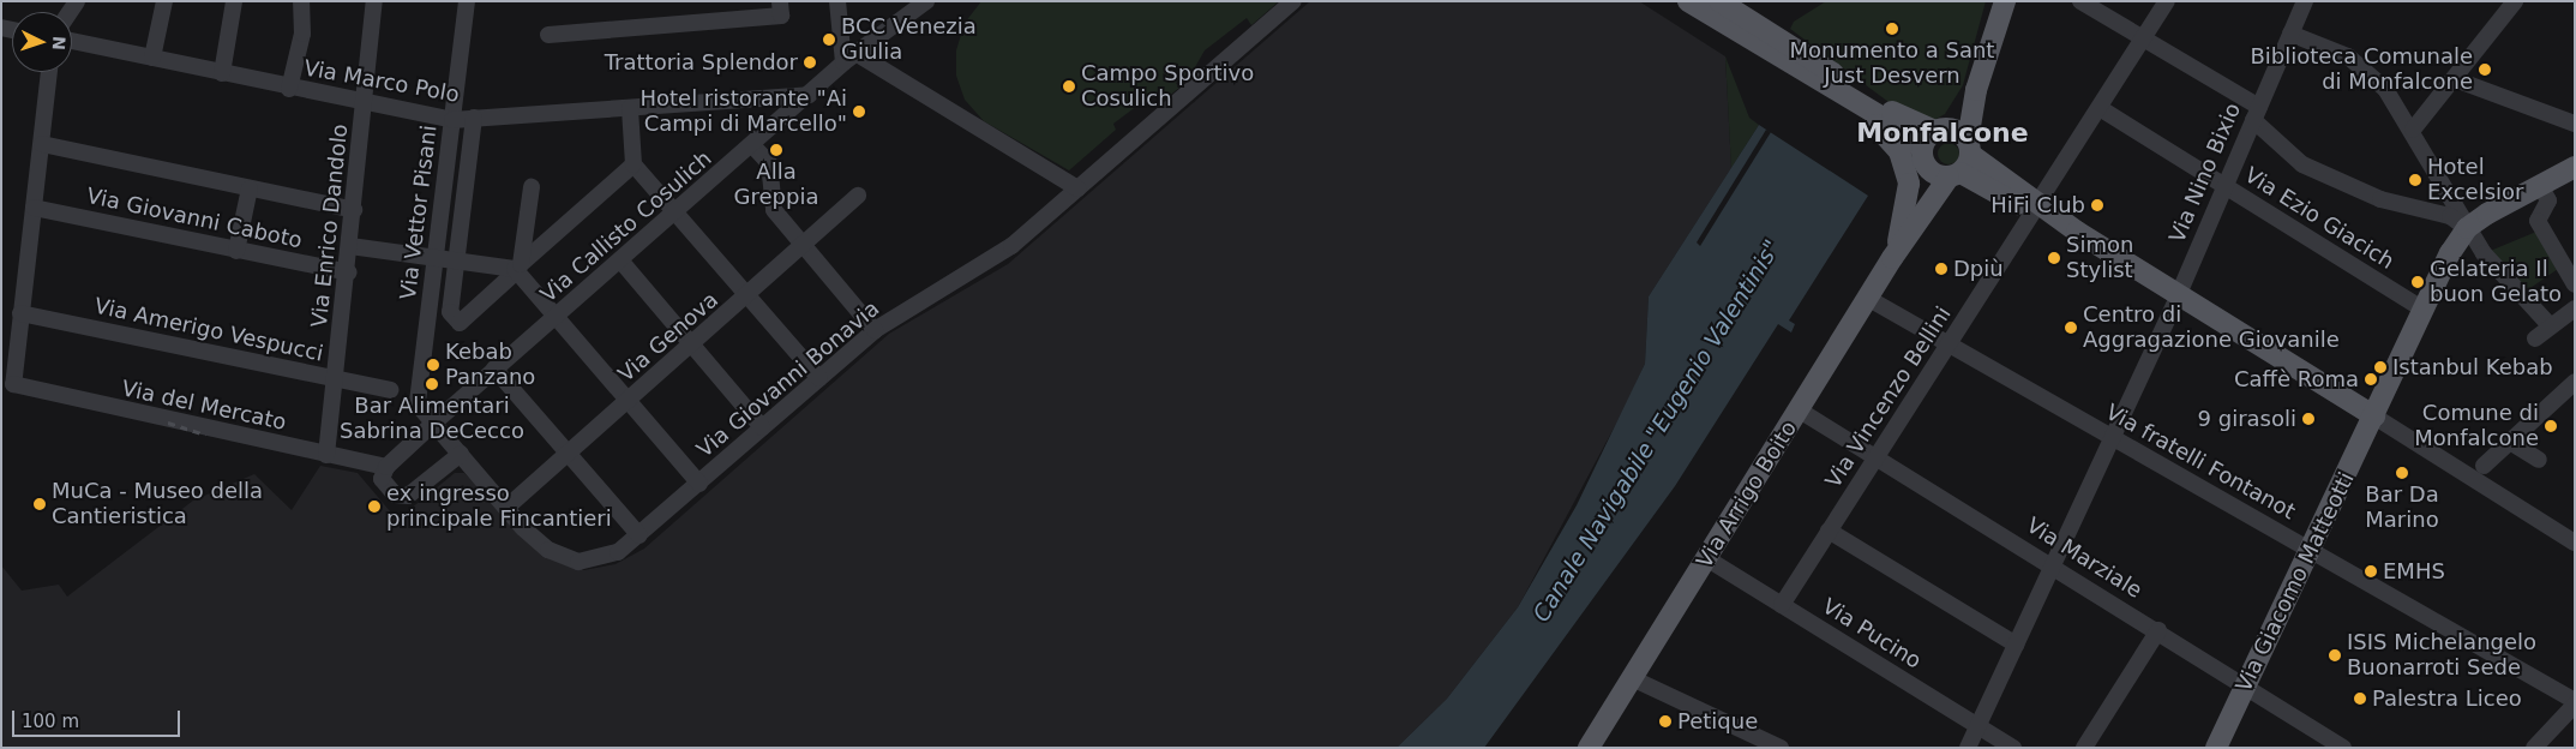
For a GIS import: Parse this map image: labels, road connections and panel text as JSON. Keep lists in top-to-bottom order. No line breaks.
{"streets":{"main road":["Via Arrigo Boito","Via Giacomo Matteotti"],"street":["Via Marco Polo","Via Nino Bixio","Via Vettor Pisani","Via Giovanni Caboto","Via Ezio Giacich","Via Enrico Dandolo","Via Callisto Cosulich","Via Amerigo Vespucci","Via Genova","Via Giovanni Bonavia","Via Vincenzo Bellini","Via del Mercato","Via fratelli Fontanot","Via Marziale","Via Pucino"]},"crossings":[["Via Marco Polo","Via Vettor Pisani"],["Via Marco Polo","Via Enrico Dandolo"],["Via Marco Polo","Via Callisto Cosulich"],["Via Nino Bixio","Via Ezio Giacich"],["Via Nino Bixio","Via fratelli Fontanot"],["Via Nino Bixio","Via Marziale"],["Via Nino Bixio","Via Pucino"],["Via Vettor Pisani","Via Callisto Cosulich"],["Via Vettor Pisani","Via Giovanni Bonavia"],["Via Giovanni Caboto","Via Enrico Dandolo"],["Via Ezio Giacich","Via Vincenzo Bellini"],["Via Ezio Giacich","Via Giacomo Matteotti"],["Via Enrico Dandolo","Via Amerigo Vespucci"],["Via Enrico Dandolo","Via del Mercato"],["Via Callisto Cosulich","Via Giovanni Bonavia"],["Via Callisto Cosulich","Via del Mercato"],["Via Amerigo Vespucci","Via del Mercato"],["Via Genova","Via Giovanni Bonavia"],["Via Vincenzo Bellini","Via fratelli Fontanot"],["Via Vincenzo Bellini","Via Marziale"],["Via Vincenzo Bellini","Via Pucino"],["Via fratelli Fontanot","Via Arrigo Boito"],["Via fratelli Fontanot","Via Giacomo Matteotti"],["Via Arrigo Boito","Via Marziale"],["Via Arrigo Boito","Via Pucino"],["Via Marziale","Via Giacomo Matteotti"]],"districts":["Monfalcone"],"water":["Canale Navigabile \"Eugenio Valentinis\""],"places":["Monumento a Sant Just Desvern","BCC Venezia Giulia","Trattoria Splendor","Biblioteca Comunale di Monfalcone","Campo Sportivo Cosulich","Hotel ristorante \"Ai Campi di Marcello\"","Alla Greppia","Hotel Excelsior","HiFi Club","Simon Stylist","Dpiù","Gelateria Il buon Gelato","Centro di Aggragazione Giovanile","Kebab Panzano","Istanbul Kebab","Caffè Roma","Bar Alimentari Sabrina DeCecco","9 girasoli","Comune di Monfalcone","Bar Da Marino","MuCa - Museo della Cantieristica","ex ingresso principale Fincantieri","EMHS","ISIS Michelangelo Buonarroti Sede","Palestra Liceo","Petique"],"scale_bar":"100 m","north":"right"}
